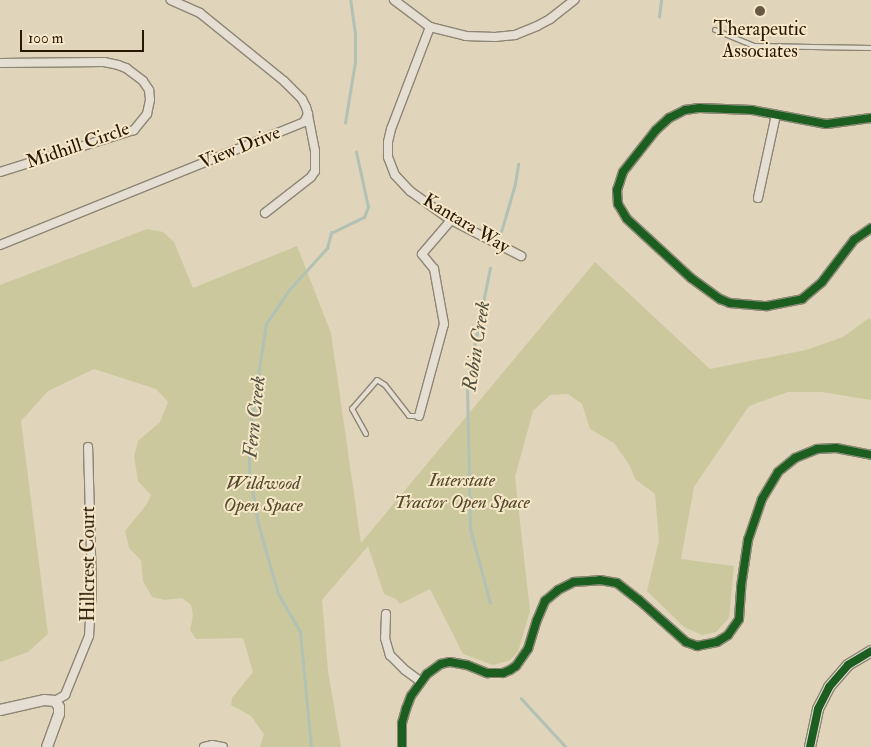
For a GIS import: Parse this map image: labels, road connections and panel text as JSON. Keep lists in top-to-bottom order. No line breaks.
{"streets":{"street":["Midhill Circle","View Drive","Kantara Way","Hillcrest Court"]},"water":["Robin Creek","Fern Creek"],"parks":["Interstate Tractor Open Space","Wildwood Open Space"],"places":["Therapeutic Associates"],"scale_bar":"100 m"}
